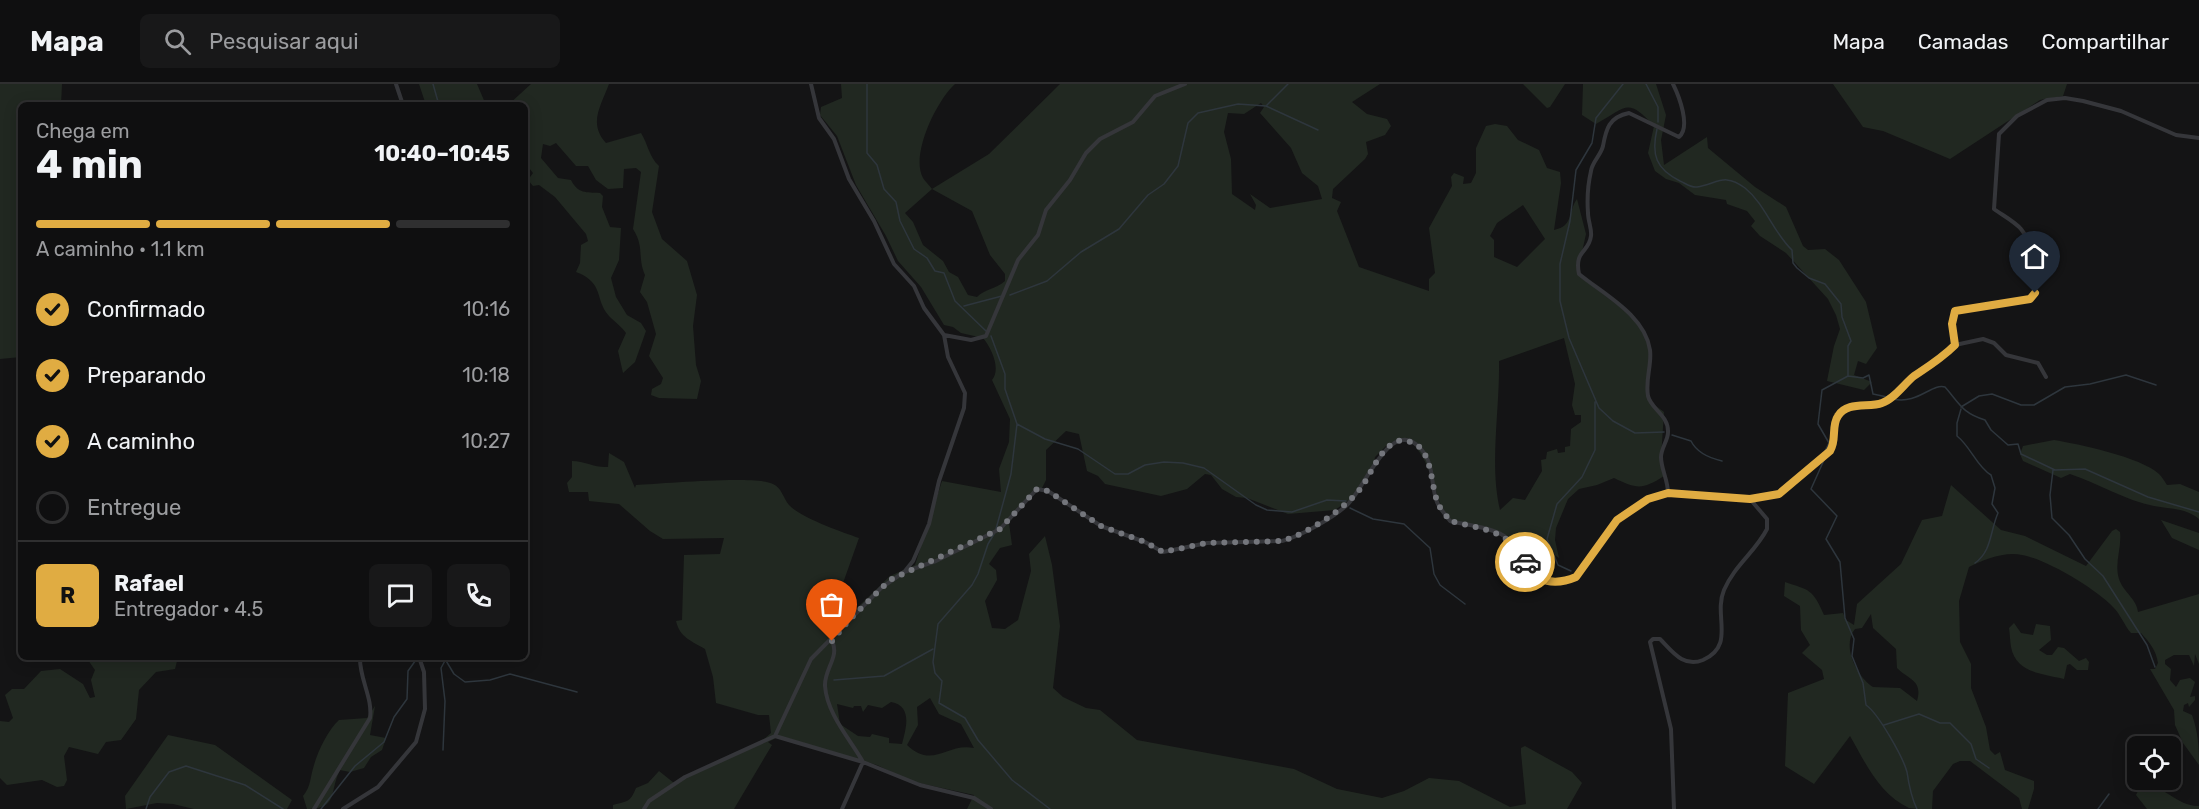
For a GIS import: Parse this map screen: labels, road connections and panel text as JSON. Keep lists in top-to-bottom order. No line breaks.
{"page":{"header":"Mapa","search":"Pesquisar aqui","nav":["Mapa","Camadas","Compartilhar"],"heading":["4 min","Chega em","10:40–10:45"],"panel":["Rafael","Entregador · 4.5"],"bar":"A caminho · 1.1 km","list":[["Confirmado","10:16"],["Preparando","10:18"],["A caminho","10:27"],"Entregue"],"round":"R"}}
